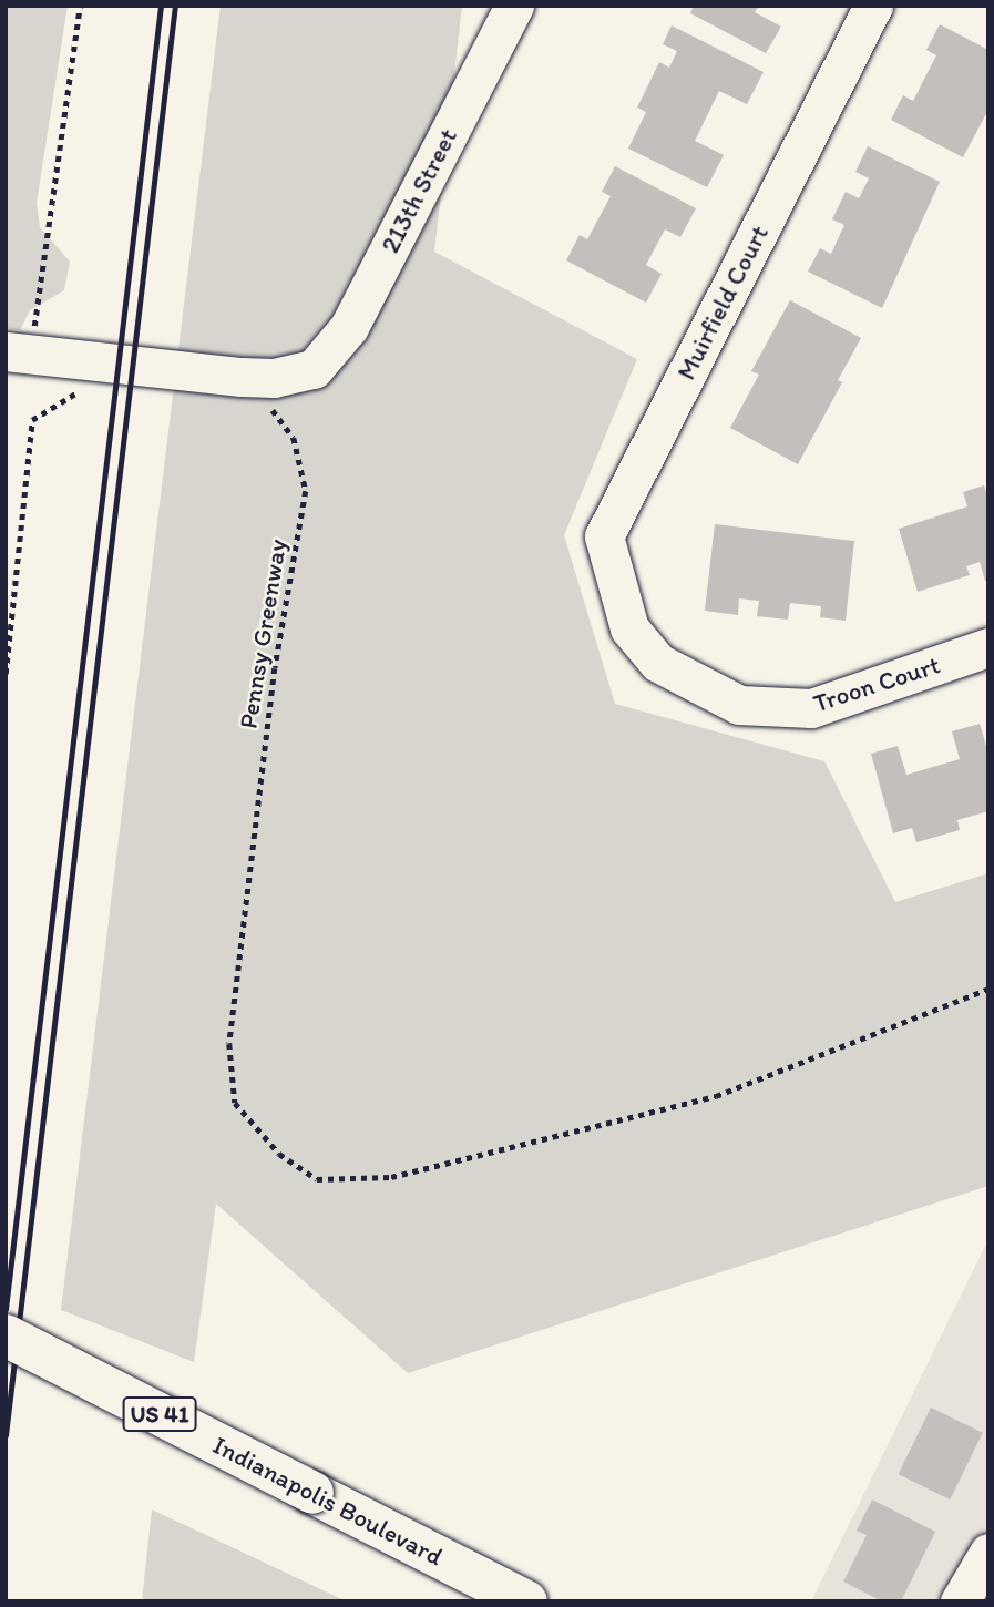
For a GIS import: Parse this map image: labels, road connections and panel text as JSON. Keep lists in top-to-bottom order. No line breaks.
{"streets":{"highway":["US 41","Indianapolis Boulevard"],"street":["213th Street","Muirfield Court","Troon Court"],"path":["Pennsy Greenway"]},"crossings":[["Muirfield Court","Troon Court"]]}
